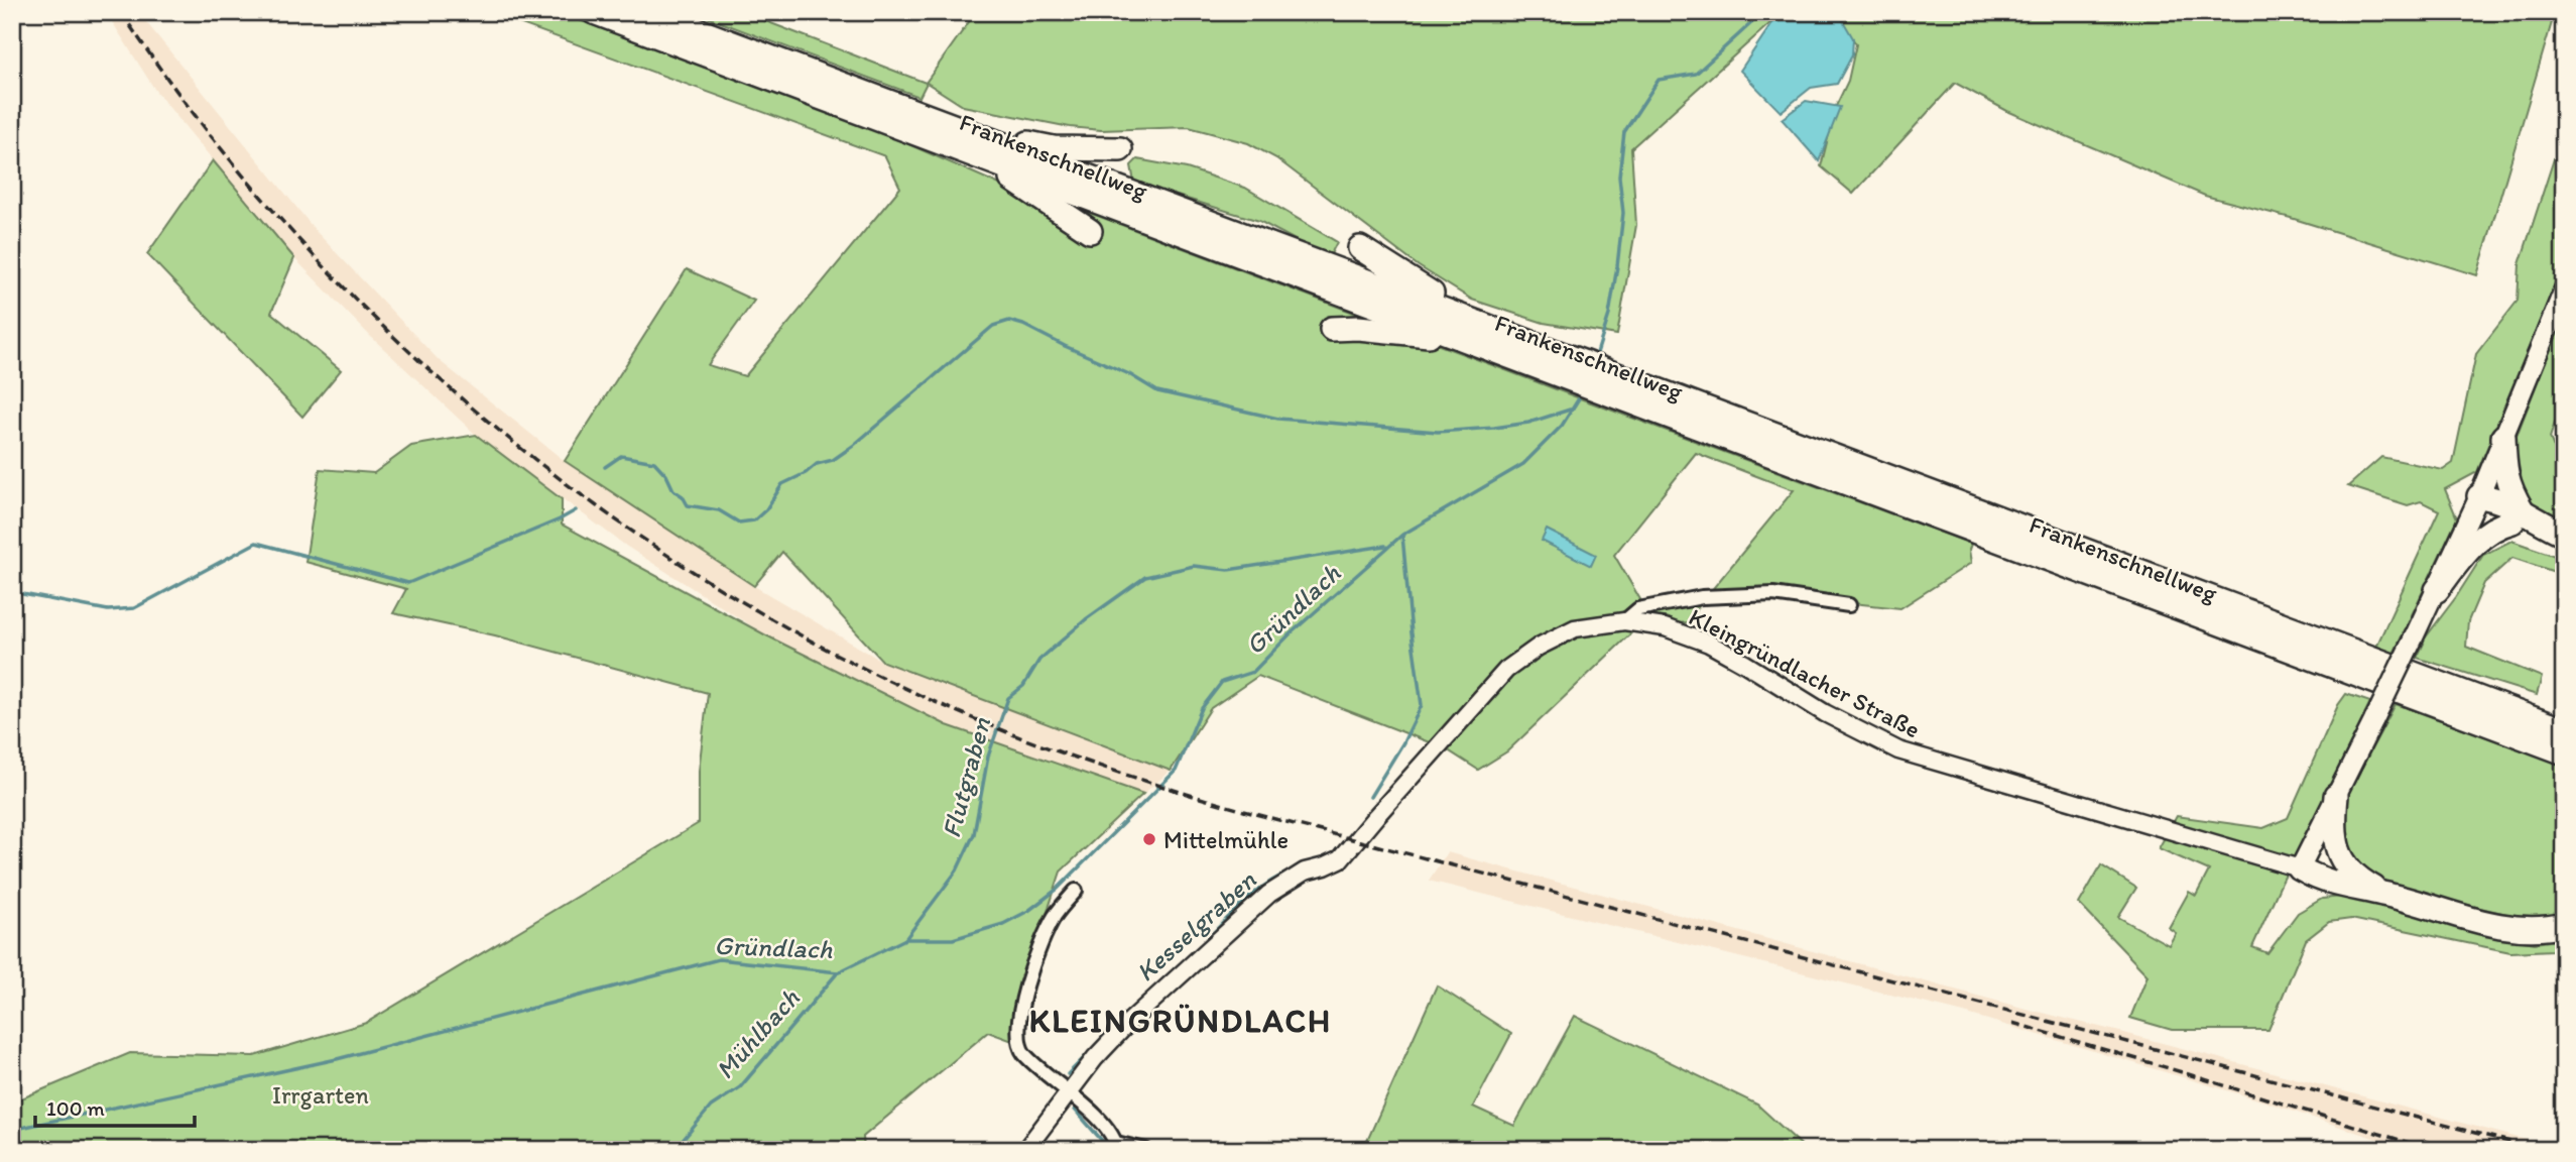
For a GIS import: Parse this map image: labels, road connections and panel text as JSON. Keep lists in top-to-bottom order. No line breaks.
{"streets":{"highway":["Frankenschnellweg"],"street":["Kleingründlacher Straße"]},"districts":["KLEINGRÜNDLACH"],"water":["Gründlach","Flutgraben","Kesselgraben","Mühlbach"],"parks":["Irrgarten"],"places":["Mittelmühle"],"scale_bar":"100 m"}
